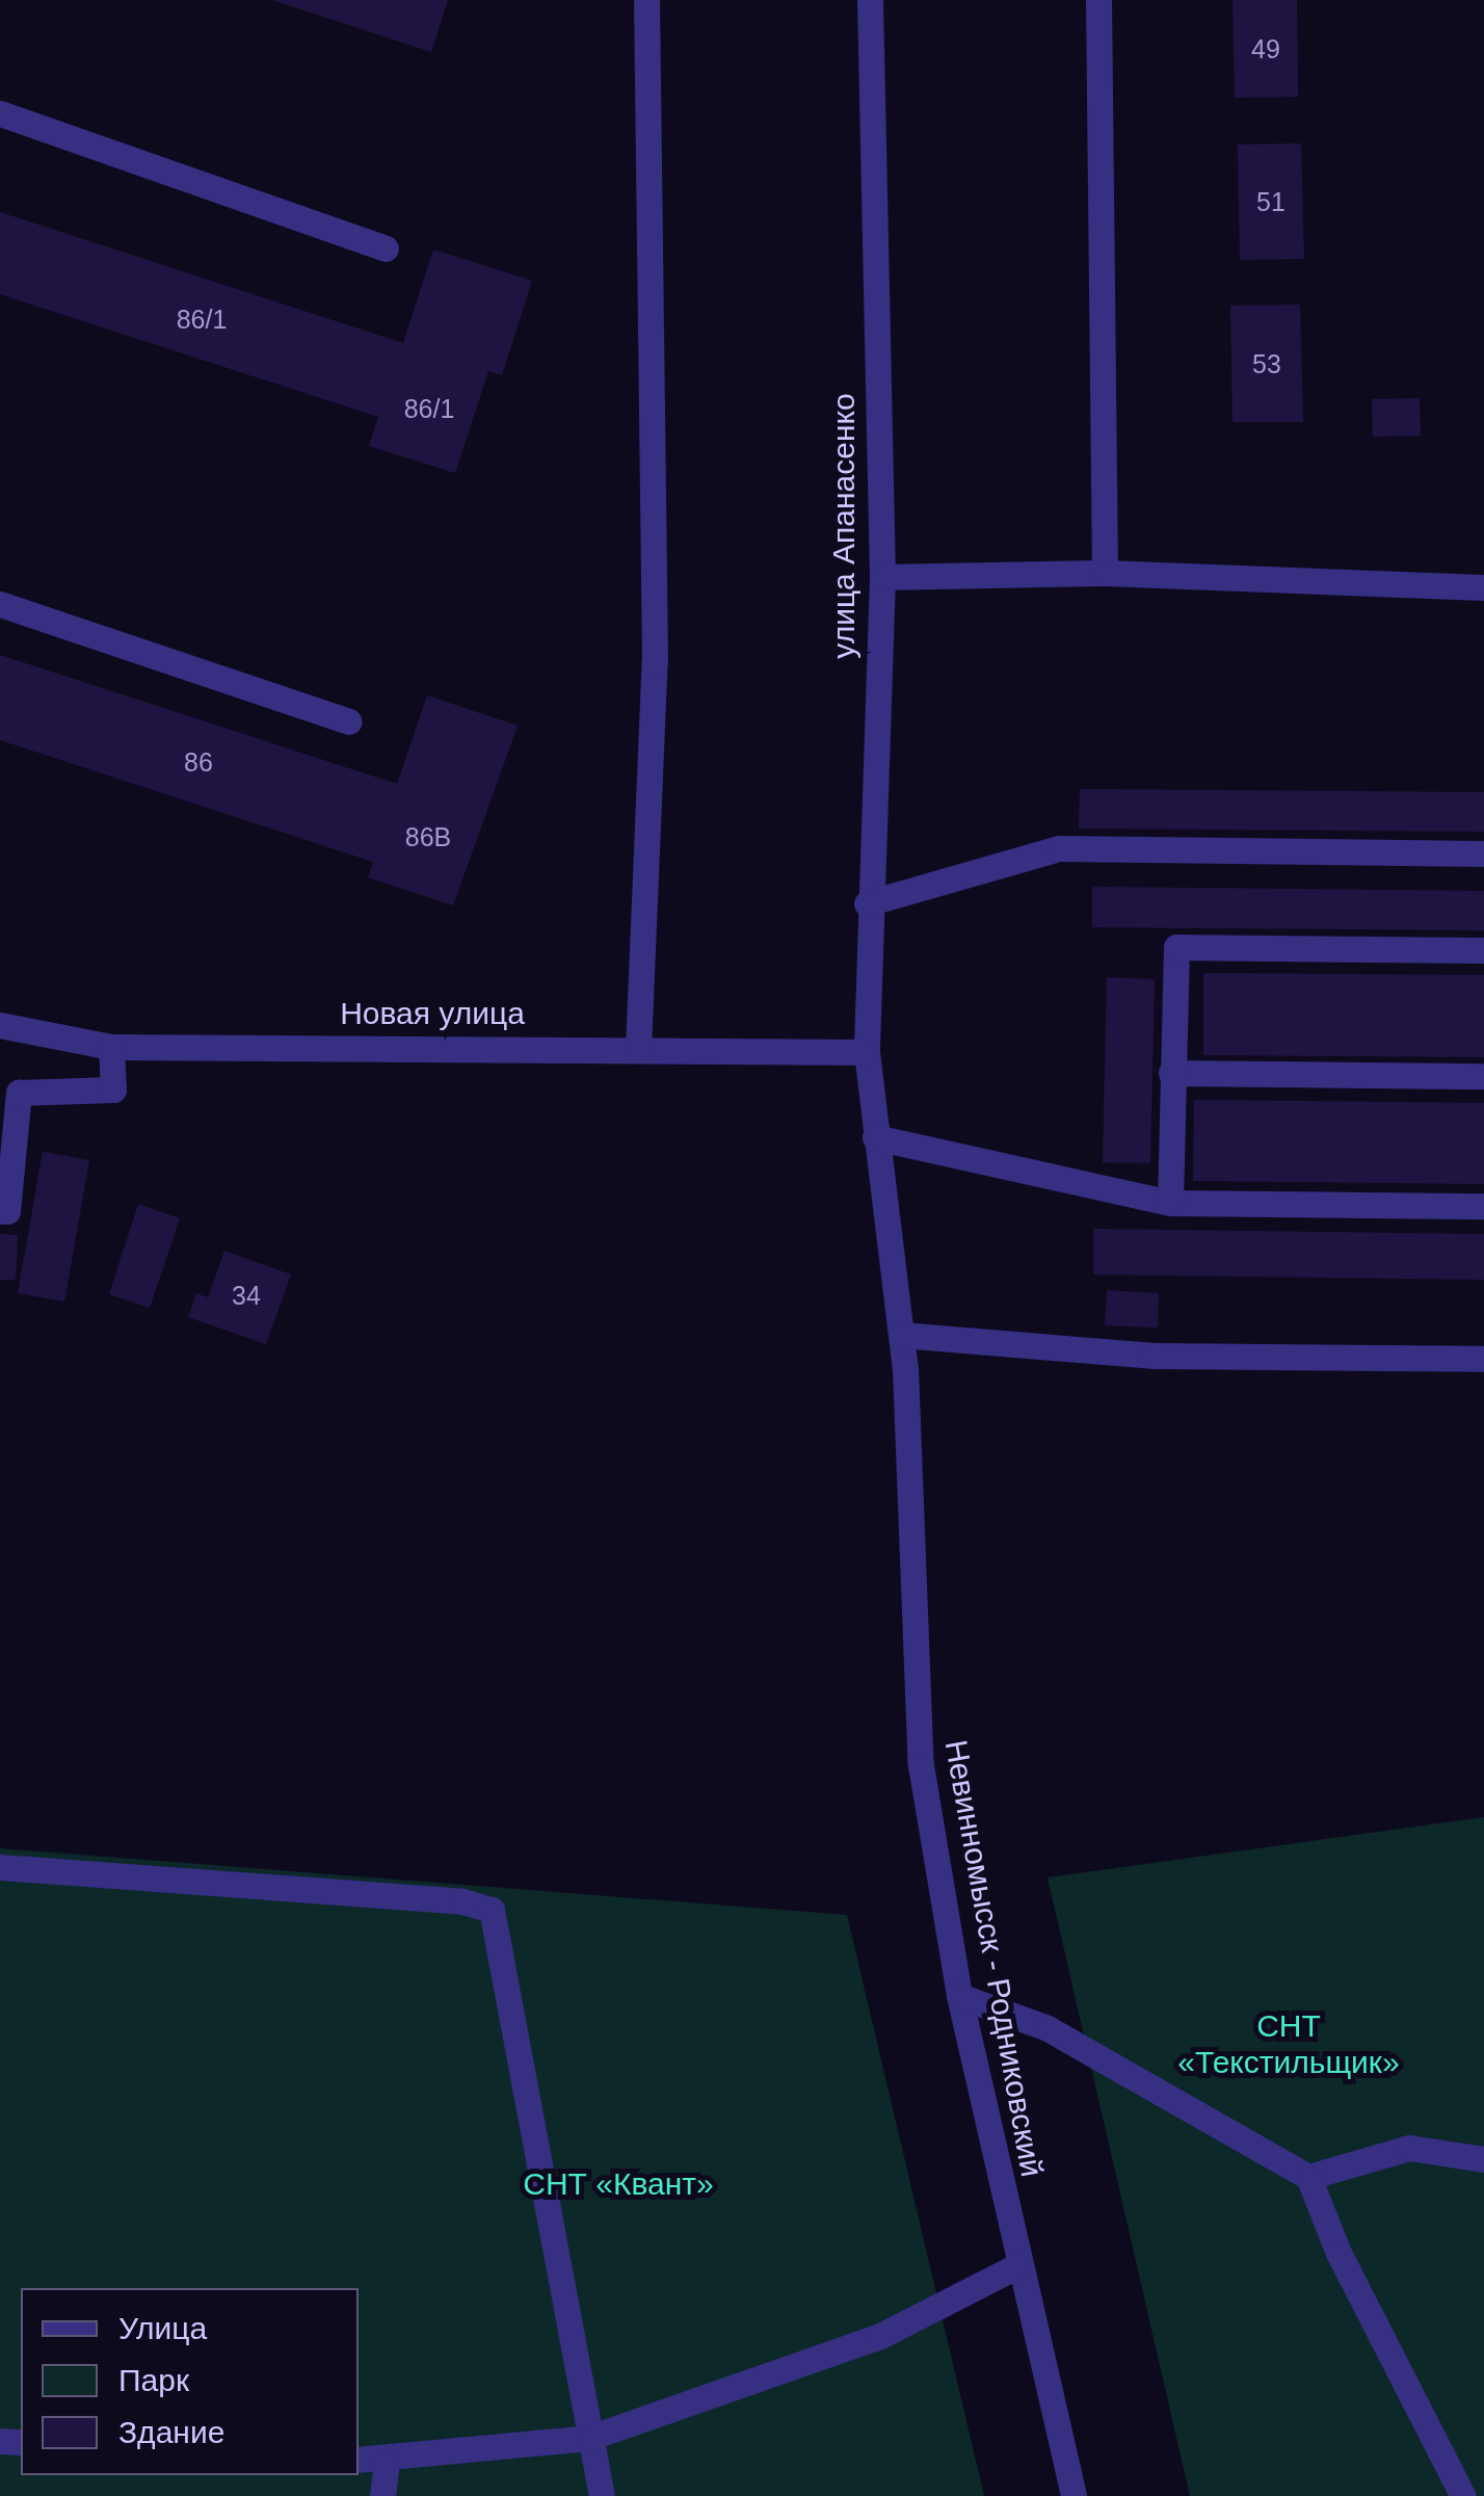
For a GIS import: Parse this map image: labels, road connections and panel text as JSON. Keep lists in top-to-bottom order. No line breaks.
{"streets":{"street":["улица Апанасенко","Новая улица","Невинномысск - Родниковский"]},"crossings":[["улица Апанасенко","Новая улица"],["улица Апанасенко","Невинномысск - Родниковский"],["Новая улица","Невинномысск - Родниковский"]],"parks":["СНТ «Текстильщик»","СНТ «Квант»"],"house_numbers":["49","51","86/1","53","86/1","86","86В","34"],"legend":["Улица","Парк","Здание"]}
